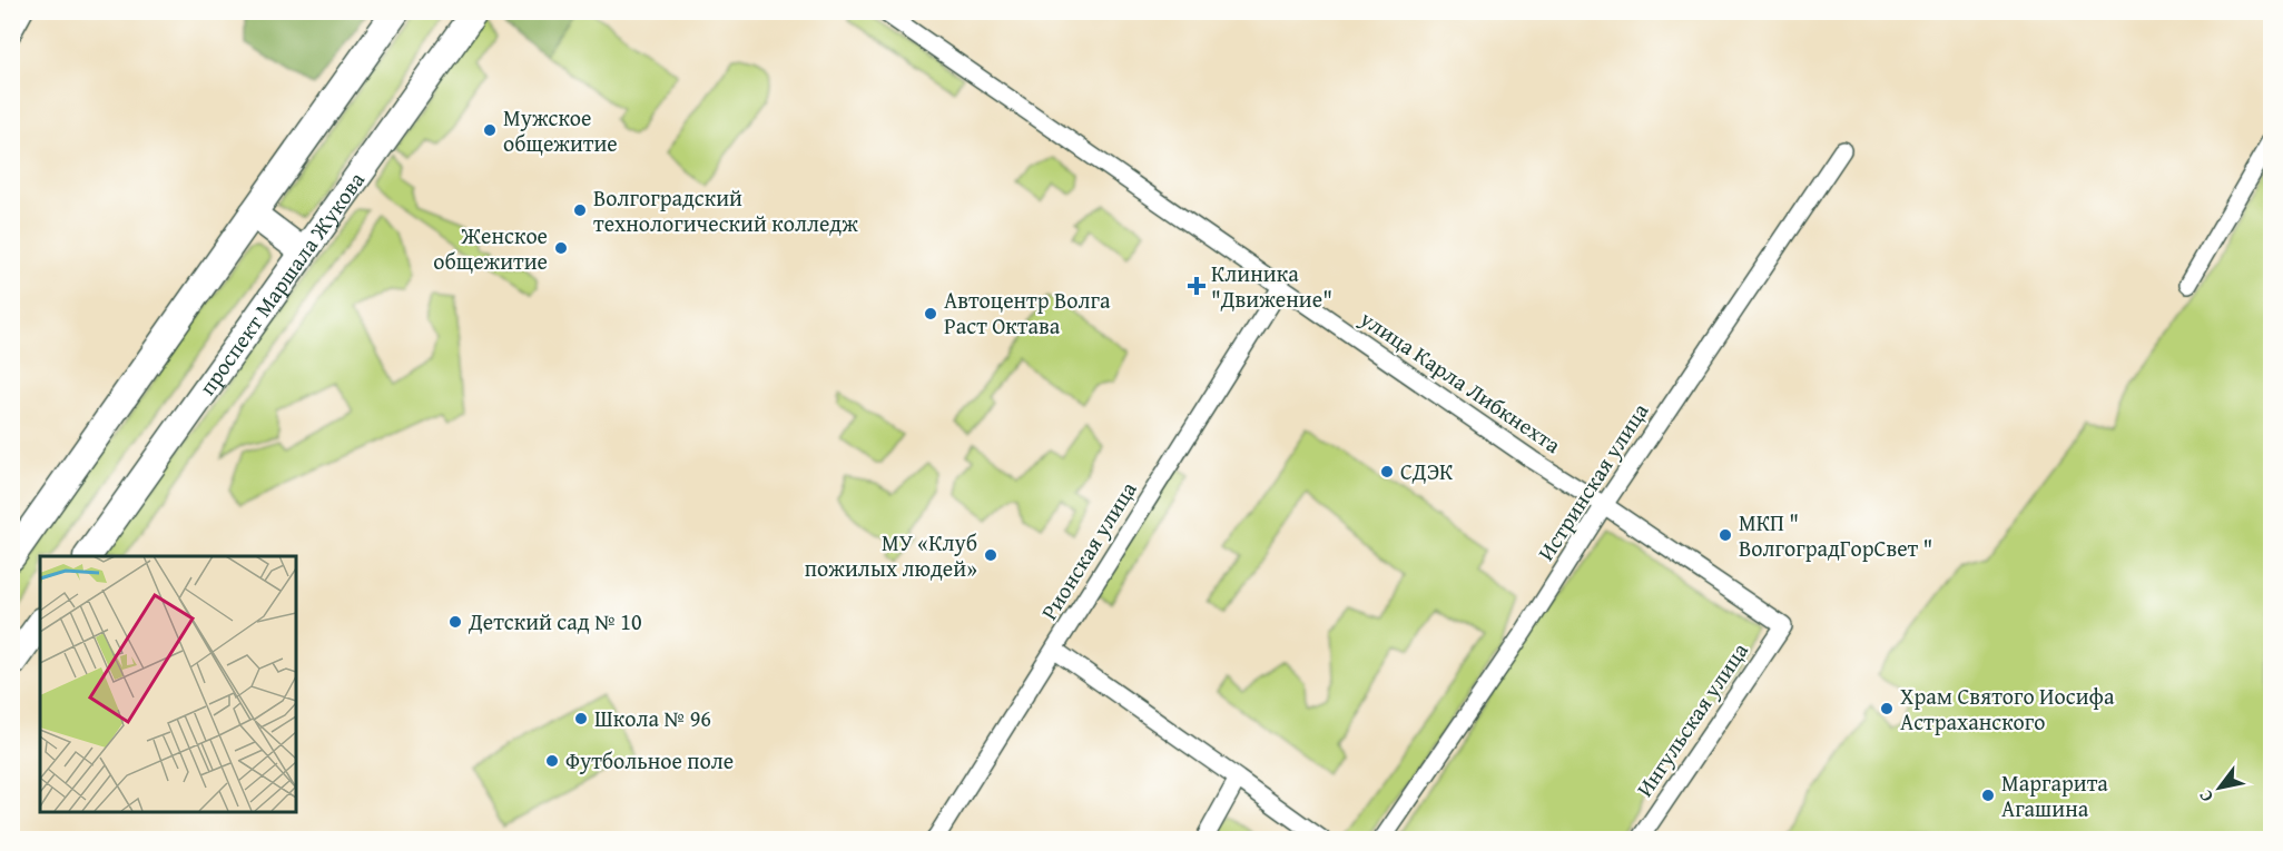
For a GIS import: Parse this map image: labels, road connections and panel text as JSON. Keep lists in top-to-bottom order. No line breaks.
{"streets":{"highway":["проспект Маршала Жукова"],"street":["улица Карла Либкнехта","Истринская улица","Рионская улица","Ингульская улица"]},"crossings":[["улица Карла Либкнехта","Истринская улица"],["улица Карла Либкнехта","Рионская улица"],["улица Карла Либкнехта","Ингульская улица"]],"places":{"other":["Мужское общежитие","Волгоградский технологический колледж","Женское общежитие","Автоцентр Волга Раст Октава","СДЭК","МКП \" ВолгоградГорСвет \"","МУ «Клуб пожилых людей»","Детский сад № 10","Храм Святого Иосифа Астраханского","Школа № 96","Футбольное поле","Маргарита Агашина"],"health":["Клиника \"Движение\""]},"north":"bottom left"}
